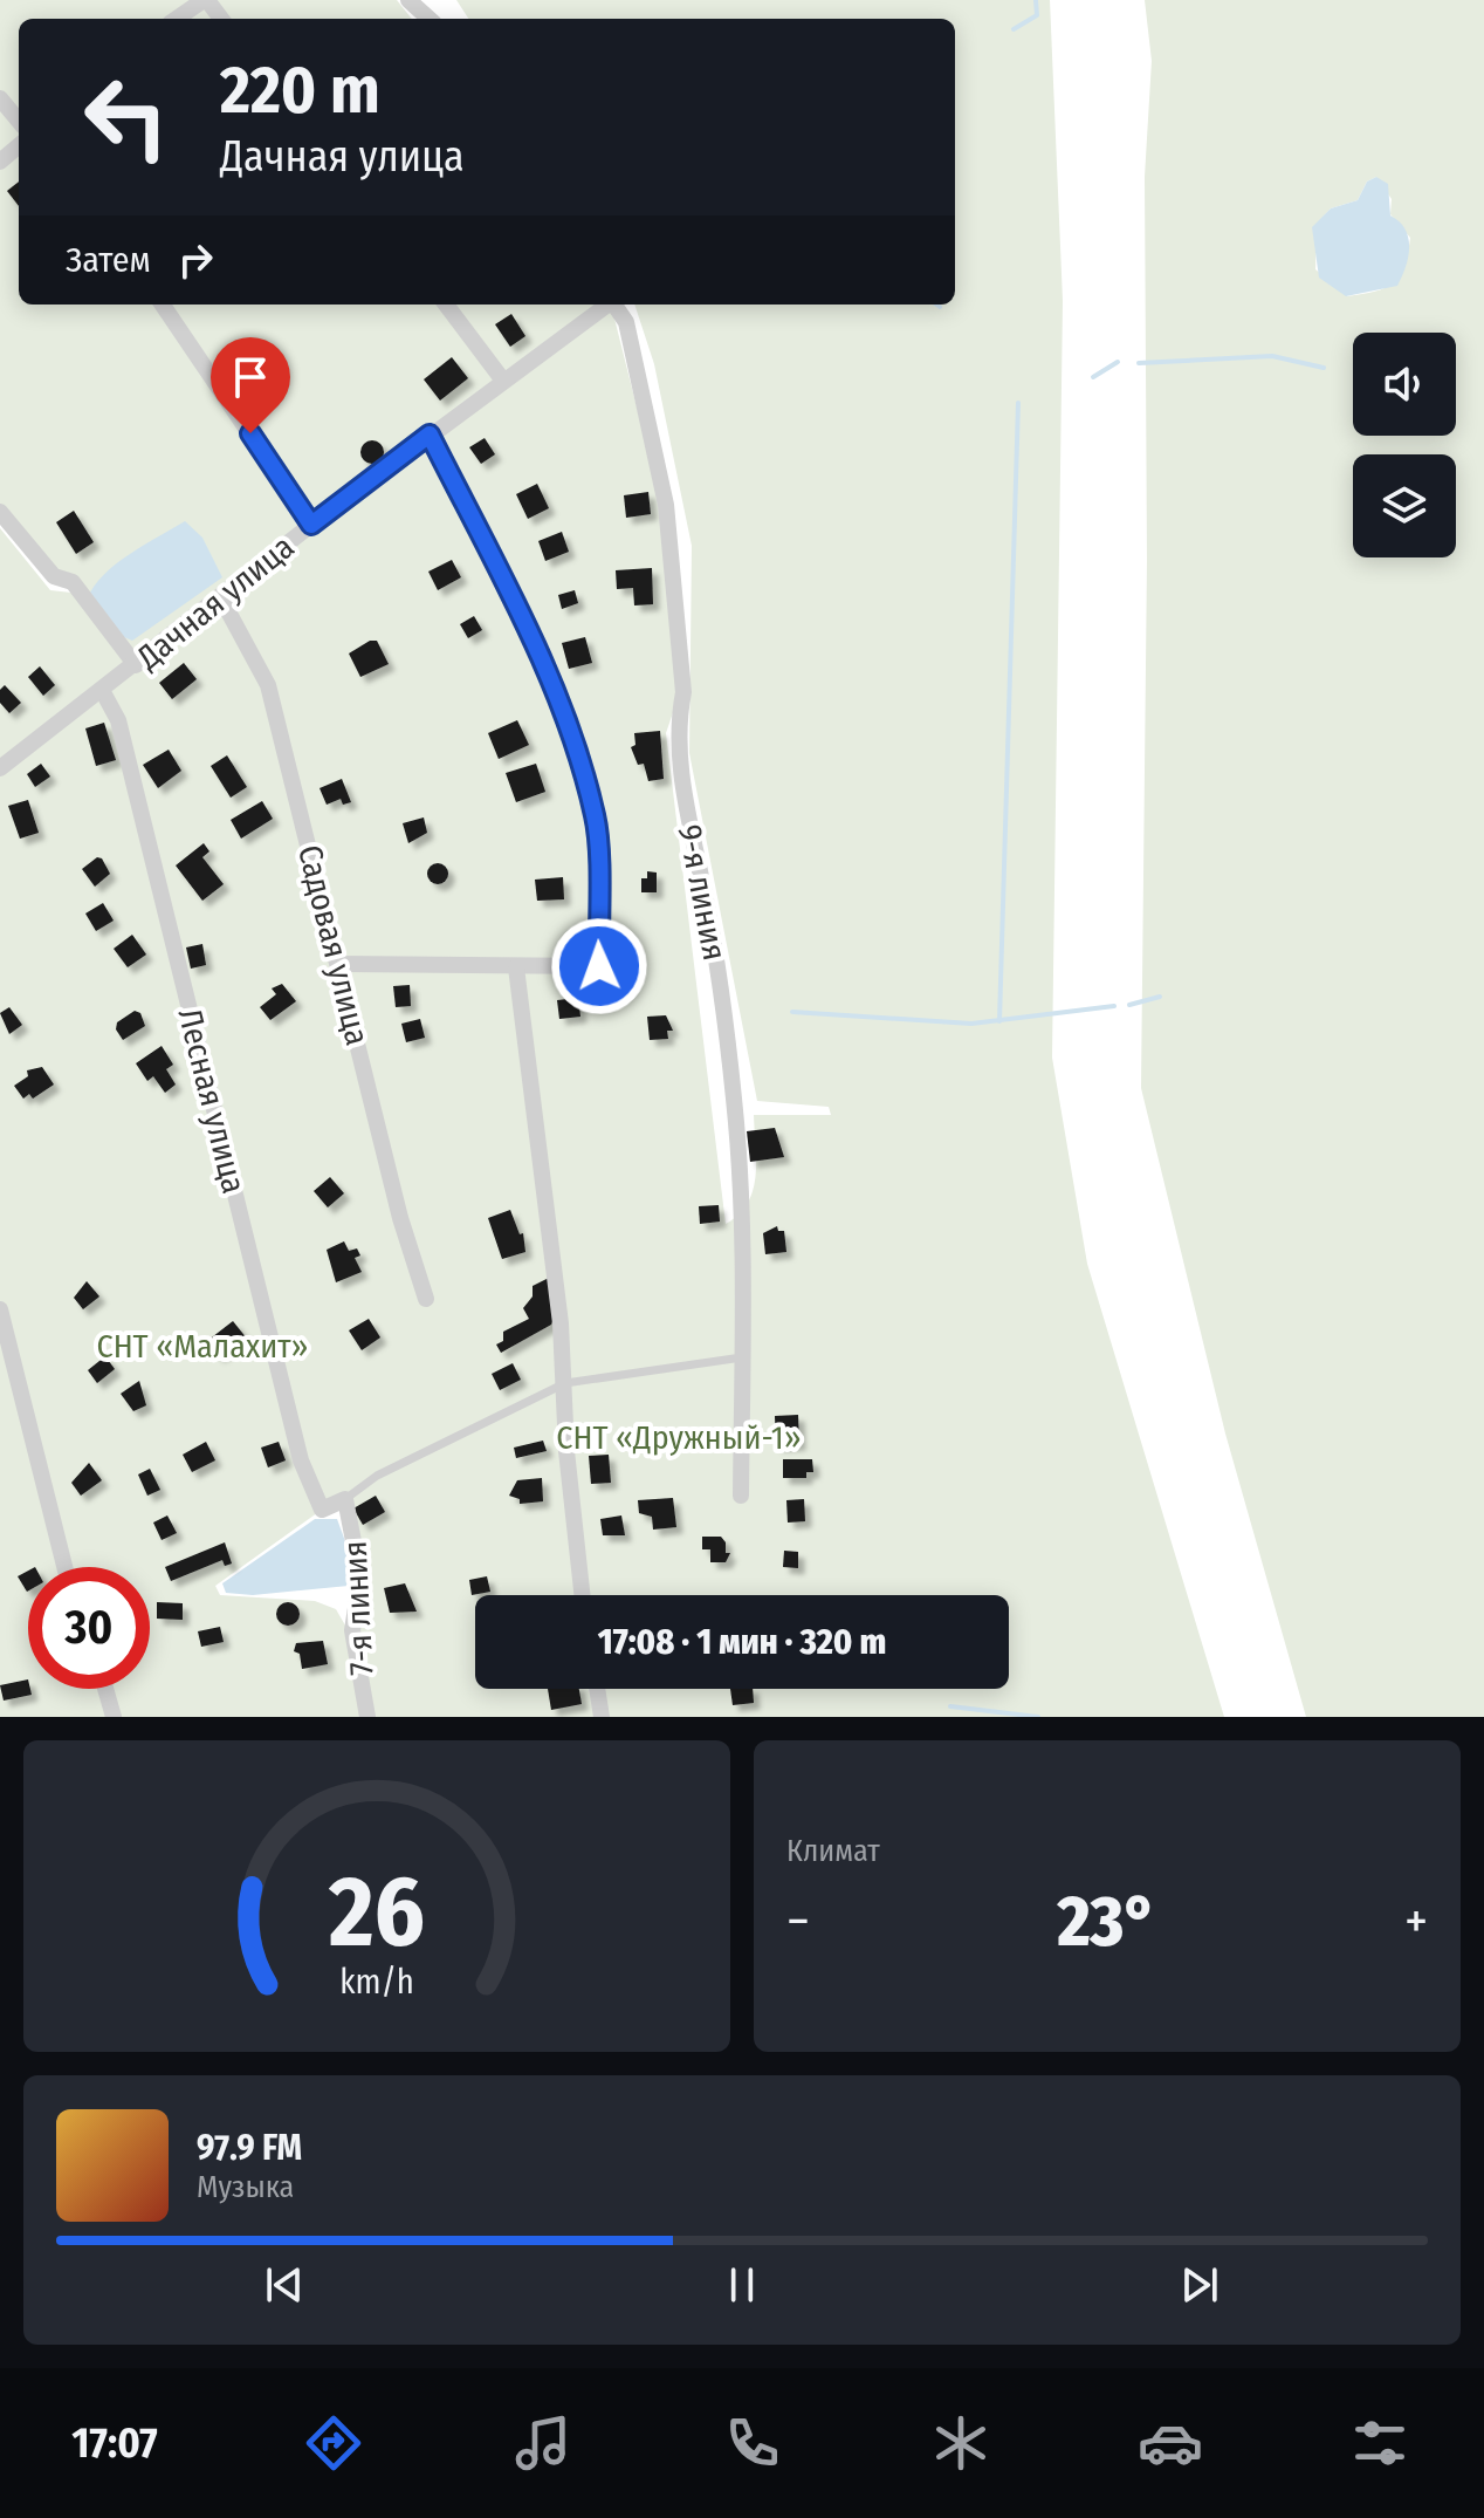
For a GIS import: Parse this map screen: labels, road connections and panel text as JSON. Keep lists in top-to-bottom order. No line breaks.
{"streets":{"street":["Дачная улица","9-я линия","Садовая улица","Лесная улица","7-я линия"]},"crossings":[["Дачная улица","Садовая улица"],["Дачная улица","Лесная улица"],["Лесная улица","7-я линия"]],"parks":["СНТ «Малахит»","СНТ «Дружный-1»"],"page":{"turn":["220 m","Дачная улица"],"then":"Затем","limit":"30","trip":"17:08 · 1 мин · 320 m","tile":"Климат","heat":["−","23°","+"],"song":["97.9 FM","Музыка"],"tabs":"17:07","gauge":["26","km/h"]}}
